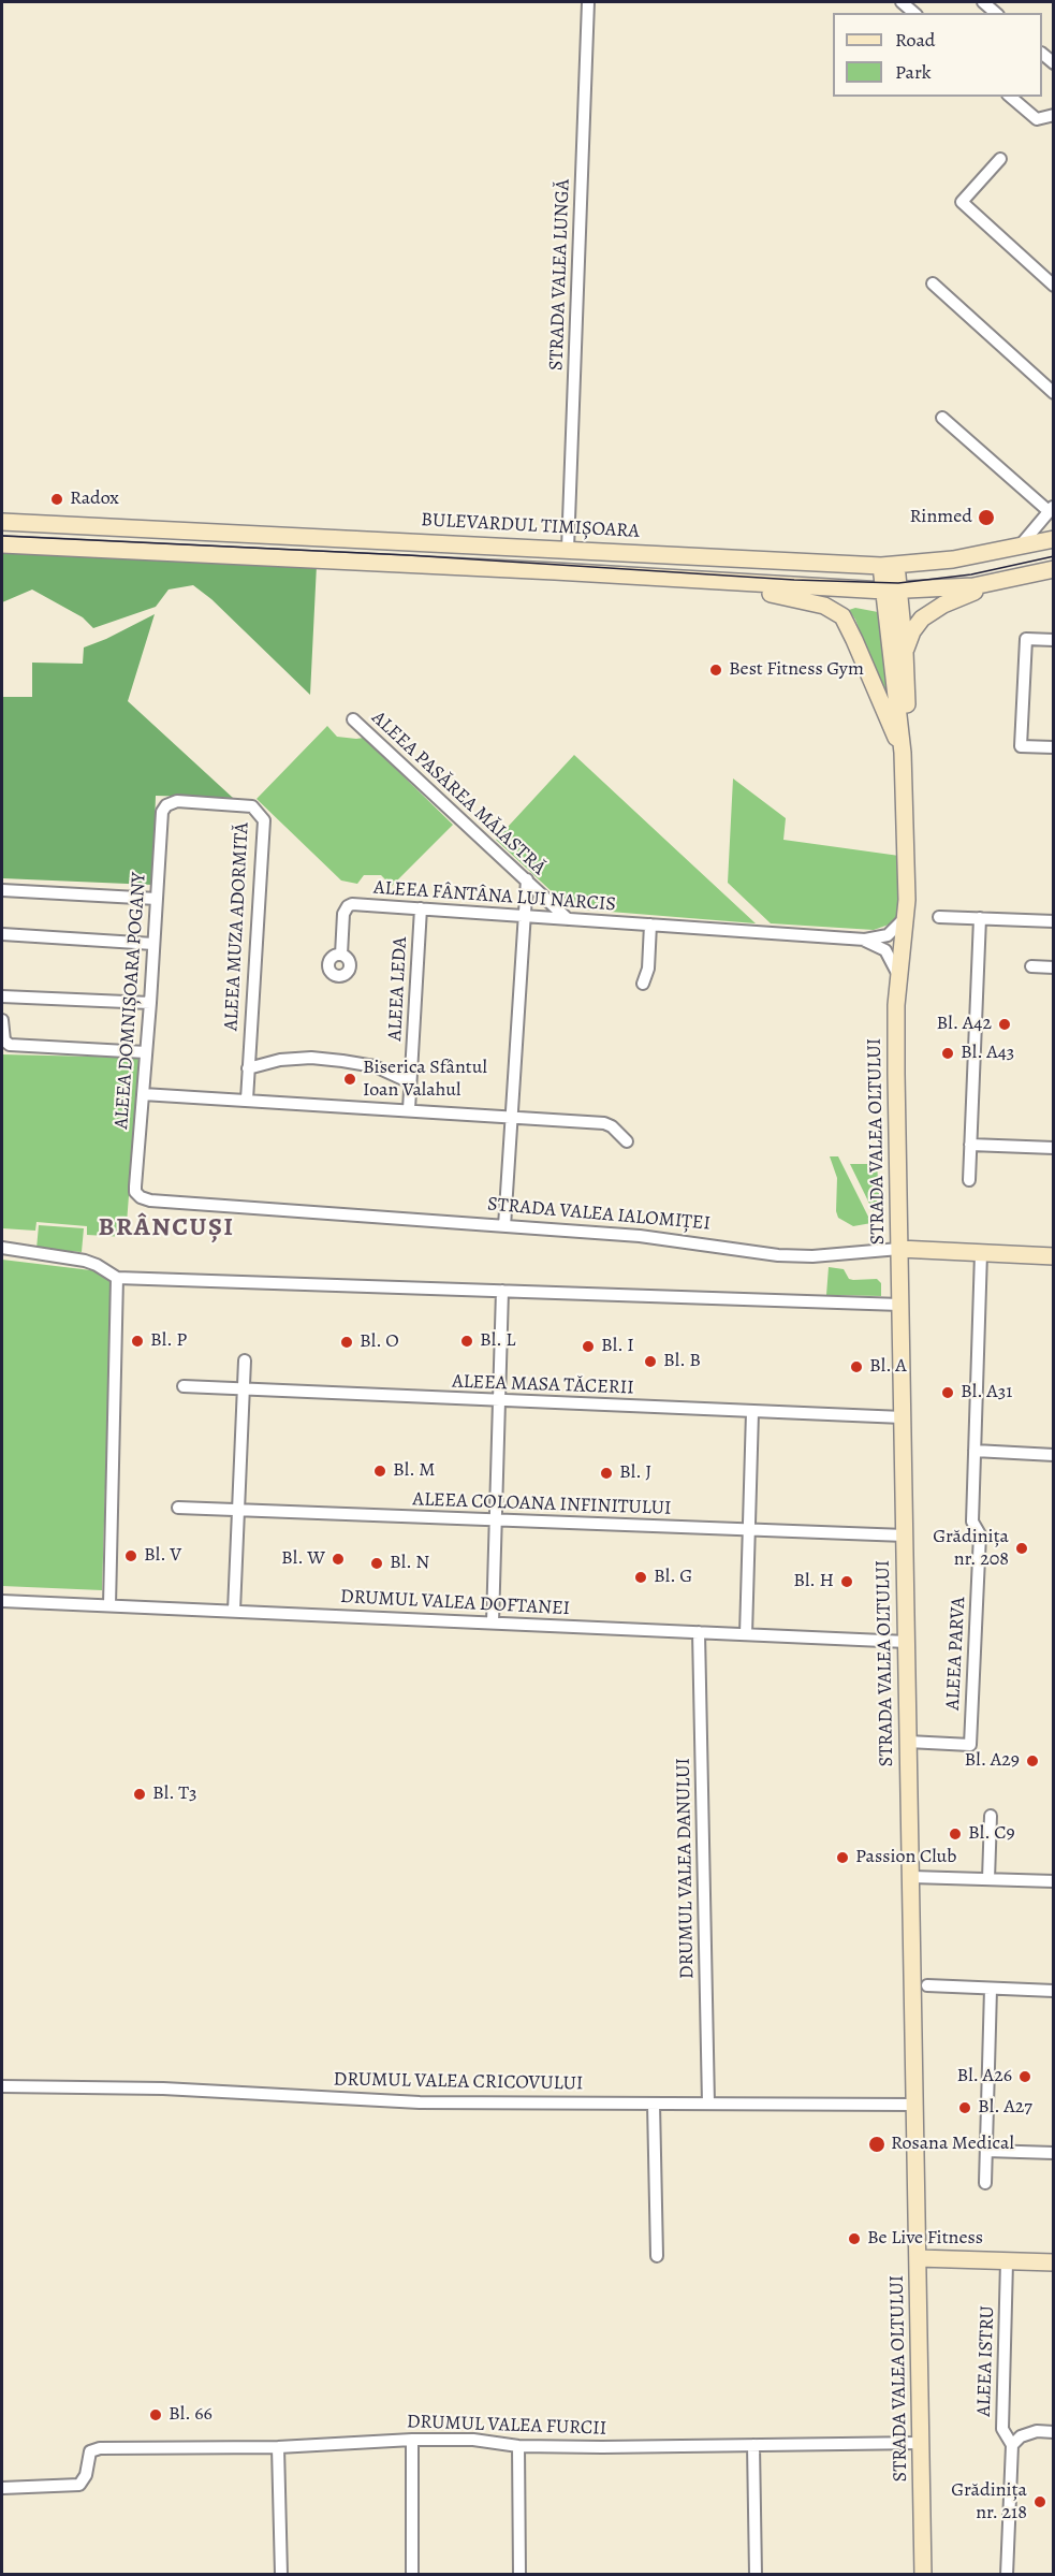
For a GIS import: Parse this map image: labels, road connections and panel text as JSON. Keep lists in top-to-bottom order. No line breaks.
{"streets":{"main road":["BULEVARDUL TIMIȘOARA","STRADA VALEA OLTULUI","STRADA VALEA IALOMIȚEI"],"street":["STRADA VALEA LUNGĂ","ALEEA PASĂREA MĂIASTRĂ","ALEEA FÂNTÂNA LUI NARCIS","ALEEA MUZA ADORMITĂ","ALEEA LEDA","ALEEA DOMNIȘOARA POGANY","ALEEA MASA TĂCERII","ALEEA COLOANA INFINITULUI","DRUMUL VALEA DOFTANEI","ALEEA PARVA","DRUMUL VALEA DANULUI","DRUMUL VALEA CRICOVULUI","ALEEA ISTRU","DRUMUL VALEA FURCII"]},"crossings":[["STRADA VALEA LUNGĂ","BULEVARDUL TIMIȘOARA"],["BULEVARDUL TIMIȘOARA","STRADA VALEA OLTULUI"],["ALEEA PASĂREA MĂIASTRĂ","ALEEA FÂNTÂNA LUI NARCIS"],["ALEEA FÂNTÂNA LUI NARCIS","ALEEA LEDA"],["ALEEA FÂNTÂNA LUI NARCIS","STRADA VALEA OLTULUI"],["ALEEA MUZA ADORMITĂ","ALEEA DOMNIȘOARA POGANY"],["ALEEA DOMNIȘOARA POGANY","STRADA VALEA IALOMIȚEI"],["STRADA VALEA OLTULUI","STRADA VALEA IALOMIȚEI"],["STRADA VALEA OLTULUI","ALEEA MASA TĂCERII"],["STRADA VALEA OLTULUI","ALEEA COLOANA INFINITULUI"],["STRADA VALEA OLTULUI","DRUMUL VALEA DOFTANEI"],["STRADA VALEA OLTULUI","ALEEA PARVA"],["STRADA VALEA OLTULUI","DRUMUL VALEA CRICOVULUI"],["STRADA VALEA OLTULUI","DRUMUL VALEA FURCII"],["STRADA VALEA IALOMIȚEI","ALEEA PARVA"],["DRUMUL VALEA DOFTANEI","DRUMUL VALEA DANULUI"],["DRUMUL VALEA DANULUI","DRUMUL VALEA CRICOVULUI"]],"districts":["BRÂNCUȘI"],"places":["Radox","Rinmed","Best Fitness Gym","Bl. A42","Bl. A43","Biserica Sfântul Ioan Valahul","Bl. P","Bl. L","Bl. O","Bl. I","Bl. B","Bl. A","Bl. A31","Bl. M","Bl. J","Grădinița nr. 208","Bl. V","Bl. W","Bl. N","Bl. G","Bl. H","Bl. A29","Bl. T3","Bl. C9","Passion Club","Bl. A26","Bl. A27","Rosana Medical","Be Live Fitness","Bl. 66","Grădinița nr. 218"],"legend":["Road","Park"]}
